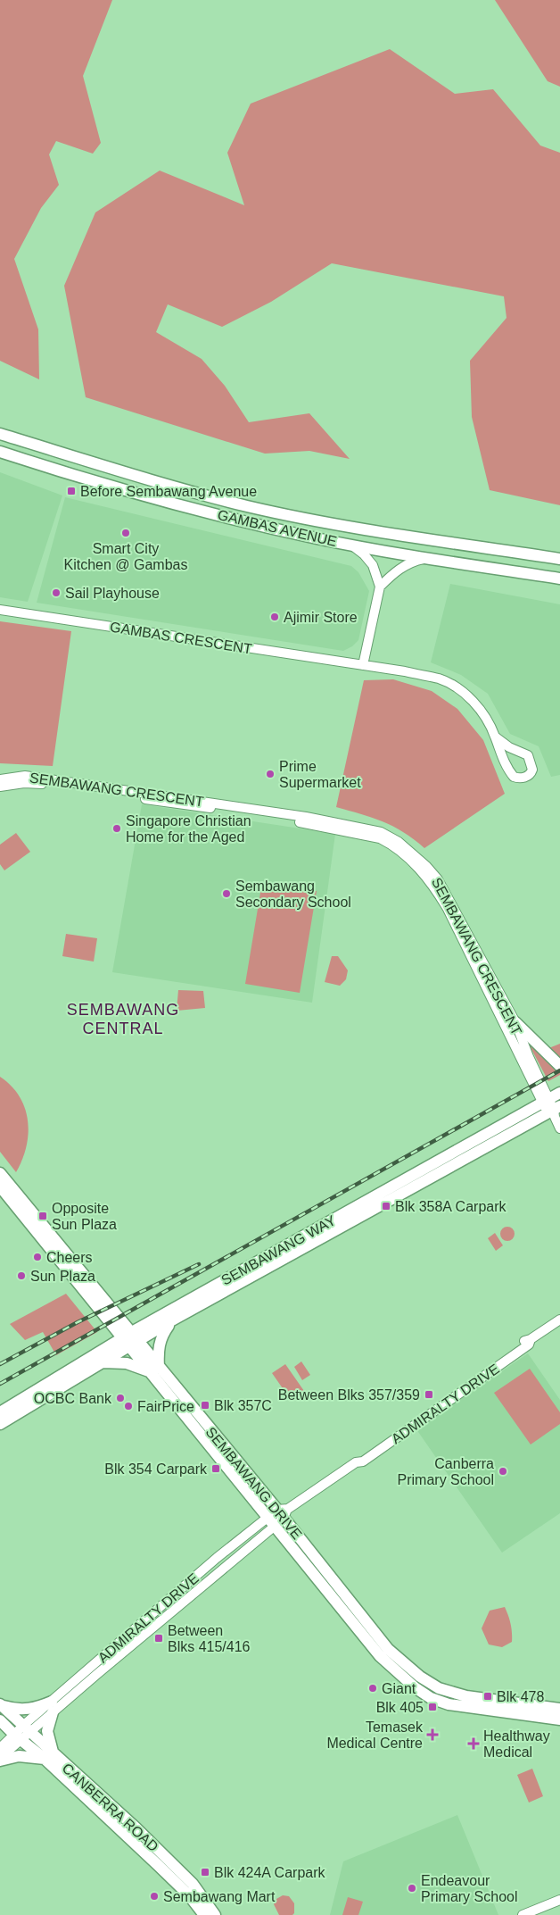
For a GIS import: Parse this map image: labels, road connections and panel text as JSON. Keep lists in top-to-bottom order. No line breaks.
{"streets":{"main road":["GAMBAS AVENUE","SEMBAWANG WAY","SEMBAWANG DRIVE","CANBERRA ROAD"],"street":["GAMBAS CRESCENT","SEMBAWANG CRESCENT","ADMIRALTY DRIVE"]},"crossings":[["SEMBAWANG CRESCENT","SEMBAWANG WAY"],["SEMBAWANG WAY","SEMBAWANG DRIVE"],["ADMIRALTY DRIVE","SEMBAWANG DRIVE"],["ADMIRALTY DRIVE","CANBERRA ROAD"]],"districts":["SEMBAWANG CENTRAL"],"places":{"transit":["Before Sembawang Avenue","Blk 358A Carpark","Opposite Sun Plaza","Between Blks 357/359","Blk 357C","Blk 354 Carpark","Between Blks 415/416","Blk 478","Blk 405","Blk 424A Carpark"],"other":["Smart City Kitchen @ Gambas","Sail Playhouse","Ajimir Store","Prime Supermarket","Singapore Christian Home for the Aged","Sembawang Secondary School","Cheers","Sun Plaza","OCBC Bank","FairPrice","Canberra Primary School","Giant","Endeavour Primary School","Sembawang Mart"],"health":["Temasek Medical Centre","Healthway Medical"]}}
